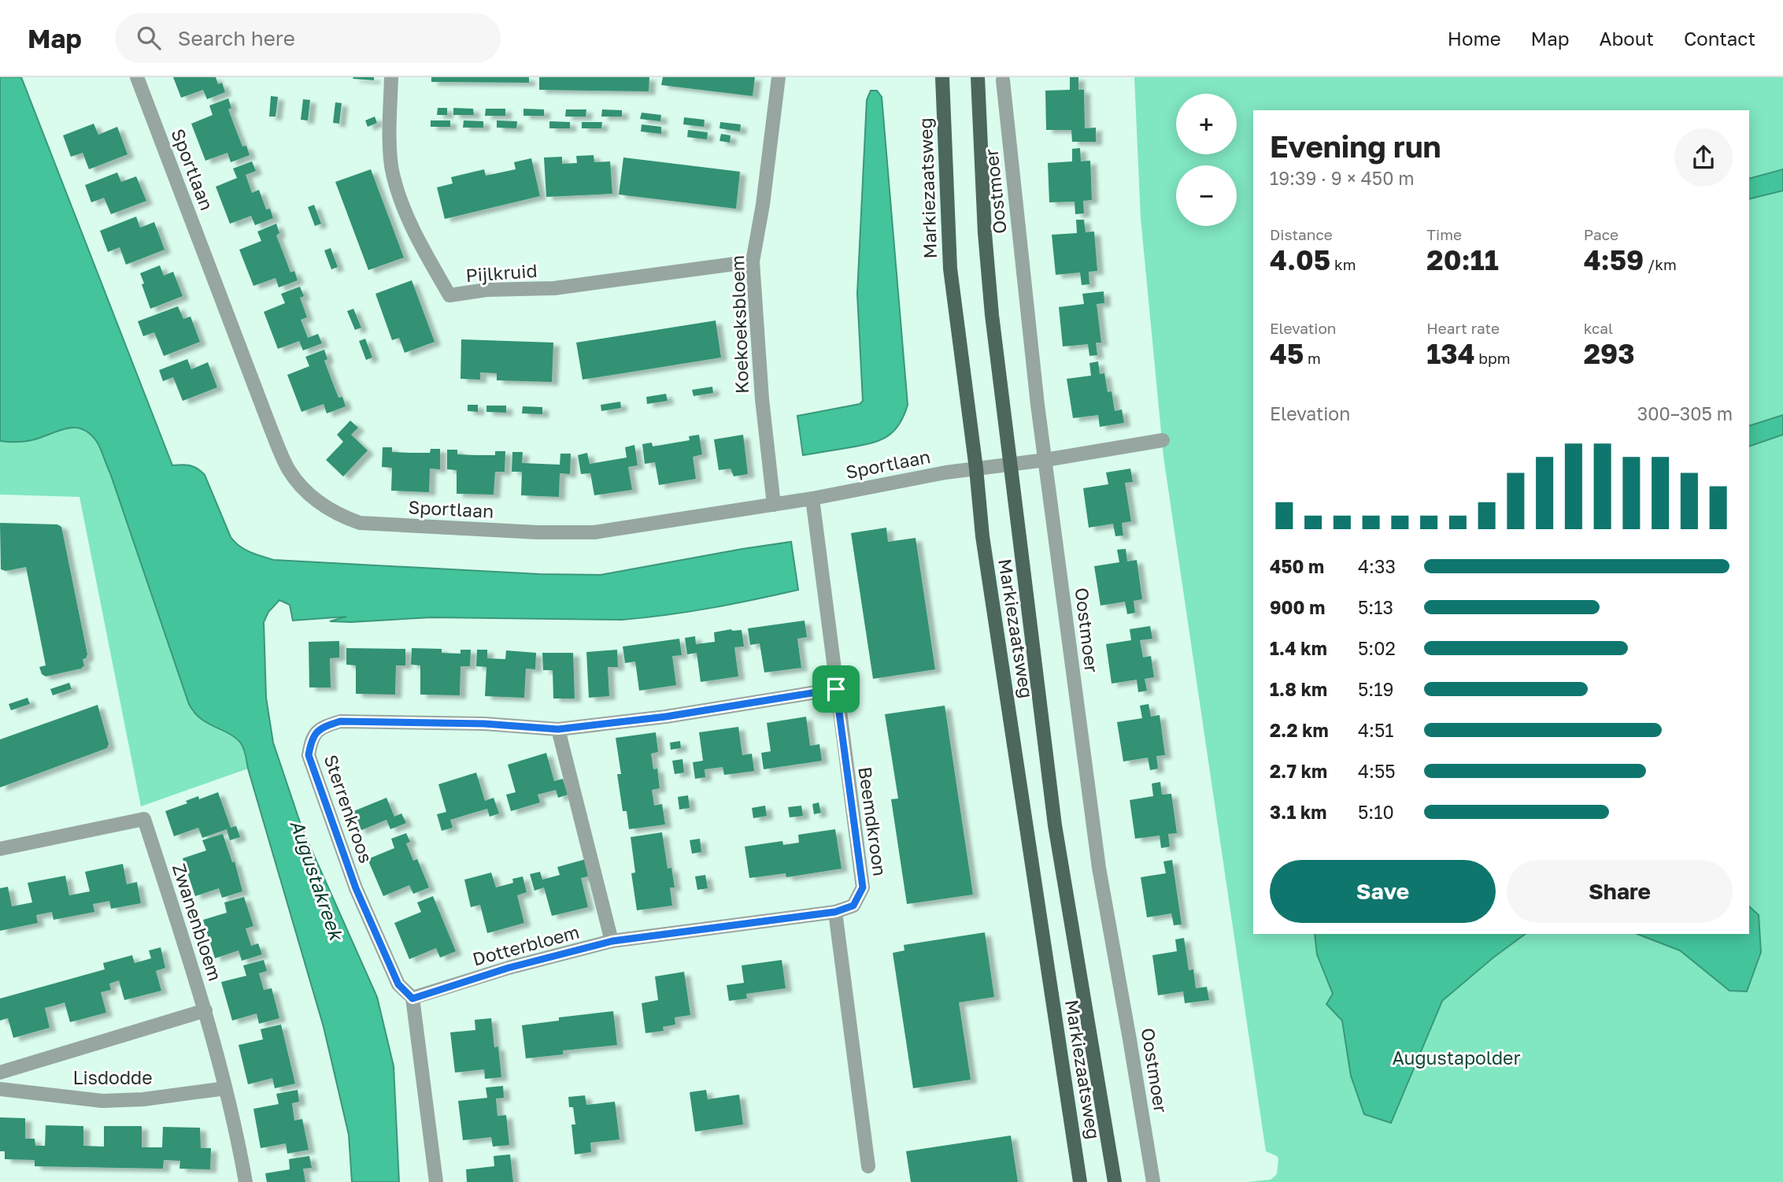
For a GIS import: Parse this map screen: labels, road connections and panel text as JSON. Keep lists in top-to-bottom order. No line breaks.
{"streets":{"main road":["Markiezaatsweg"],"street":["Sportlaan","Oostmoer","Pijlkruid","Koekoeksbloem","Sterrenkroos","Beemdkroon","Zwanenbloem","Dotterbloem","Lisdodde"]},"crossings":[["Sportlaan","Markiezaatsweg"],["Sportlaan","Oostmoer"],["Sportlaan","Koekoeksbloem"],["Sportlaan","Beemdkroon"],["Pijlkruid","Koekoeksbloem"],["Sterrenkroos","Beemdkroon"],["Sterrenkroos","Dotterbloem"],["Beemdkroon","Dotterbloem"],["Zwanenbloem","Lisdodde"]],"water":["Augustakreek"],"parks":["Augustapolder"],"page":{"header":"Map","search":"Search here","nav":["Home","Map","About","Contact"],"map_buttons":["+","−"],"heading":["Evening run","19:39 · 9 × 450 m"],"stats":[["Distance","4.05 km"],["Time","20:11"],["Pace","4:59 /km"],["Elevation","45 m"],["Heart rate","134 bpm"],["kcal","293"]],"chart":["Elevation","300–305 m"],"list":[{"name":"450 m","note":"4:33"},{"name":"900 m","note":"5:13"},{"name":"1.4 km","note":"5:02"},{"name":"1.8 km","note":"5:19"},{"name":"2.2 km","note":"4:51"},{"name":"2.7 km","note":"4:55"},{"name":"3.1 km","note":"5:10"}],"buttons":["Save","Share"]}}
